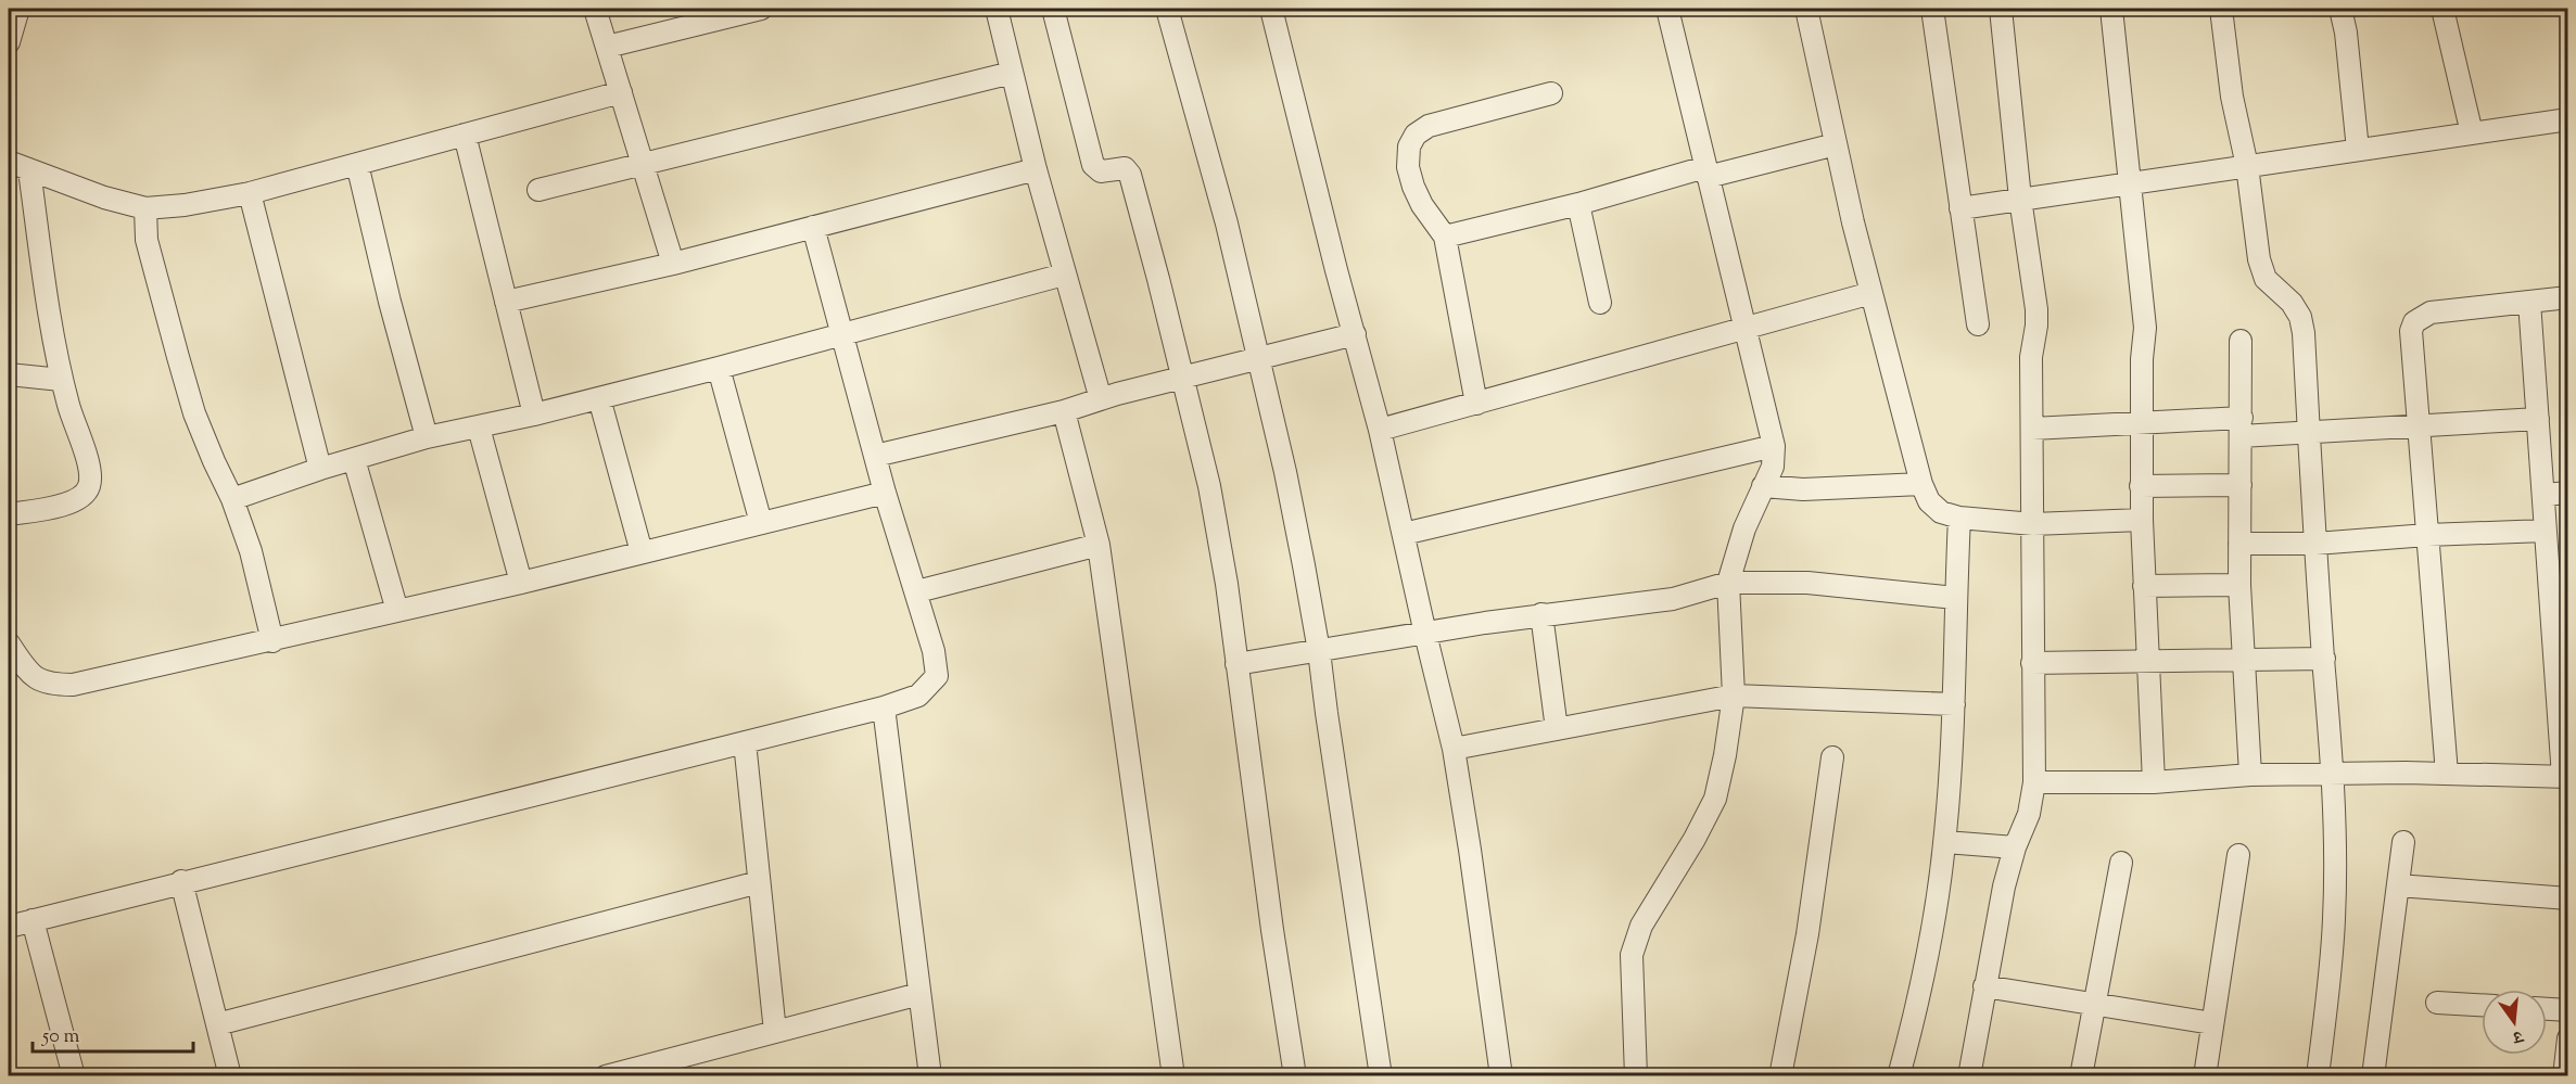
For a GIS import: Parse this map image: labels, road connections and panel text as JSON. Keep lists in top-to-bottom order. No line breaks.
{"scale_bar":"50 m","north":"bottom"}
